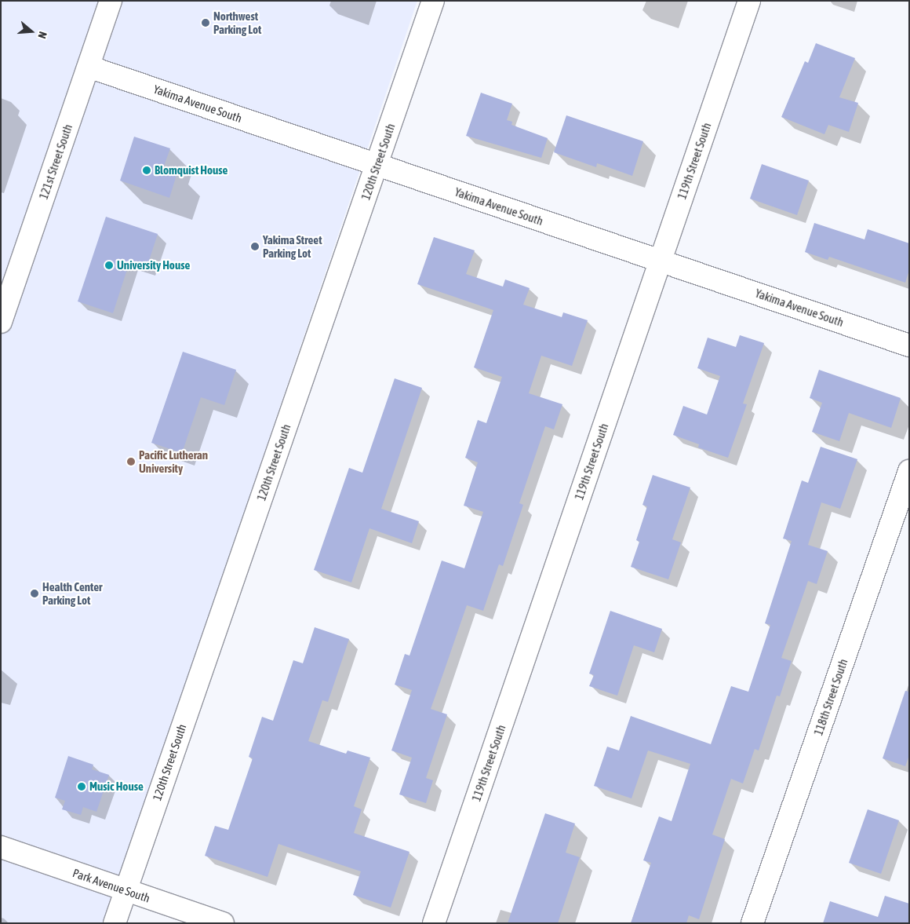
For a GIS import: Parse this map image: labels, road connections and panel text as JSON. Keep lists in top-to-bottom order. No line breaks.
{"streets":{"street":["Yakima Avenue South","119th Street South","121st Street South","120th Street South","118th Street South","Park Avenue South"]},"crossings":[["Yakima Avenue South","119th Street South"],["Yakima Avenue South","121st Street South"],["Yakima Avenue South","120th Street South"],["120th Street South","Park Avenue South"]],"places":["Northwest Parking Lot","Blomquist House","Yakima Street Parking Lot","University House","Pacific Lutheran University","Health Center Parking Lot","Music House"],"north":"right"}
